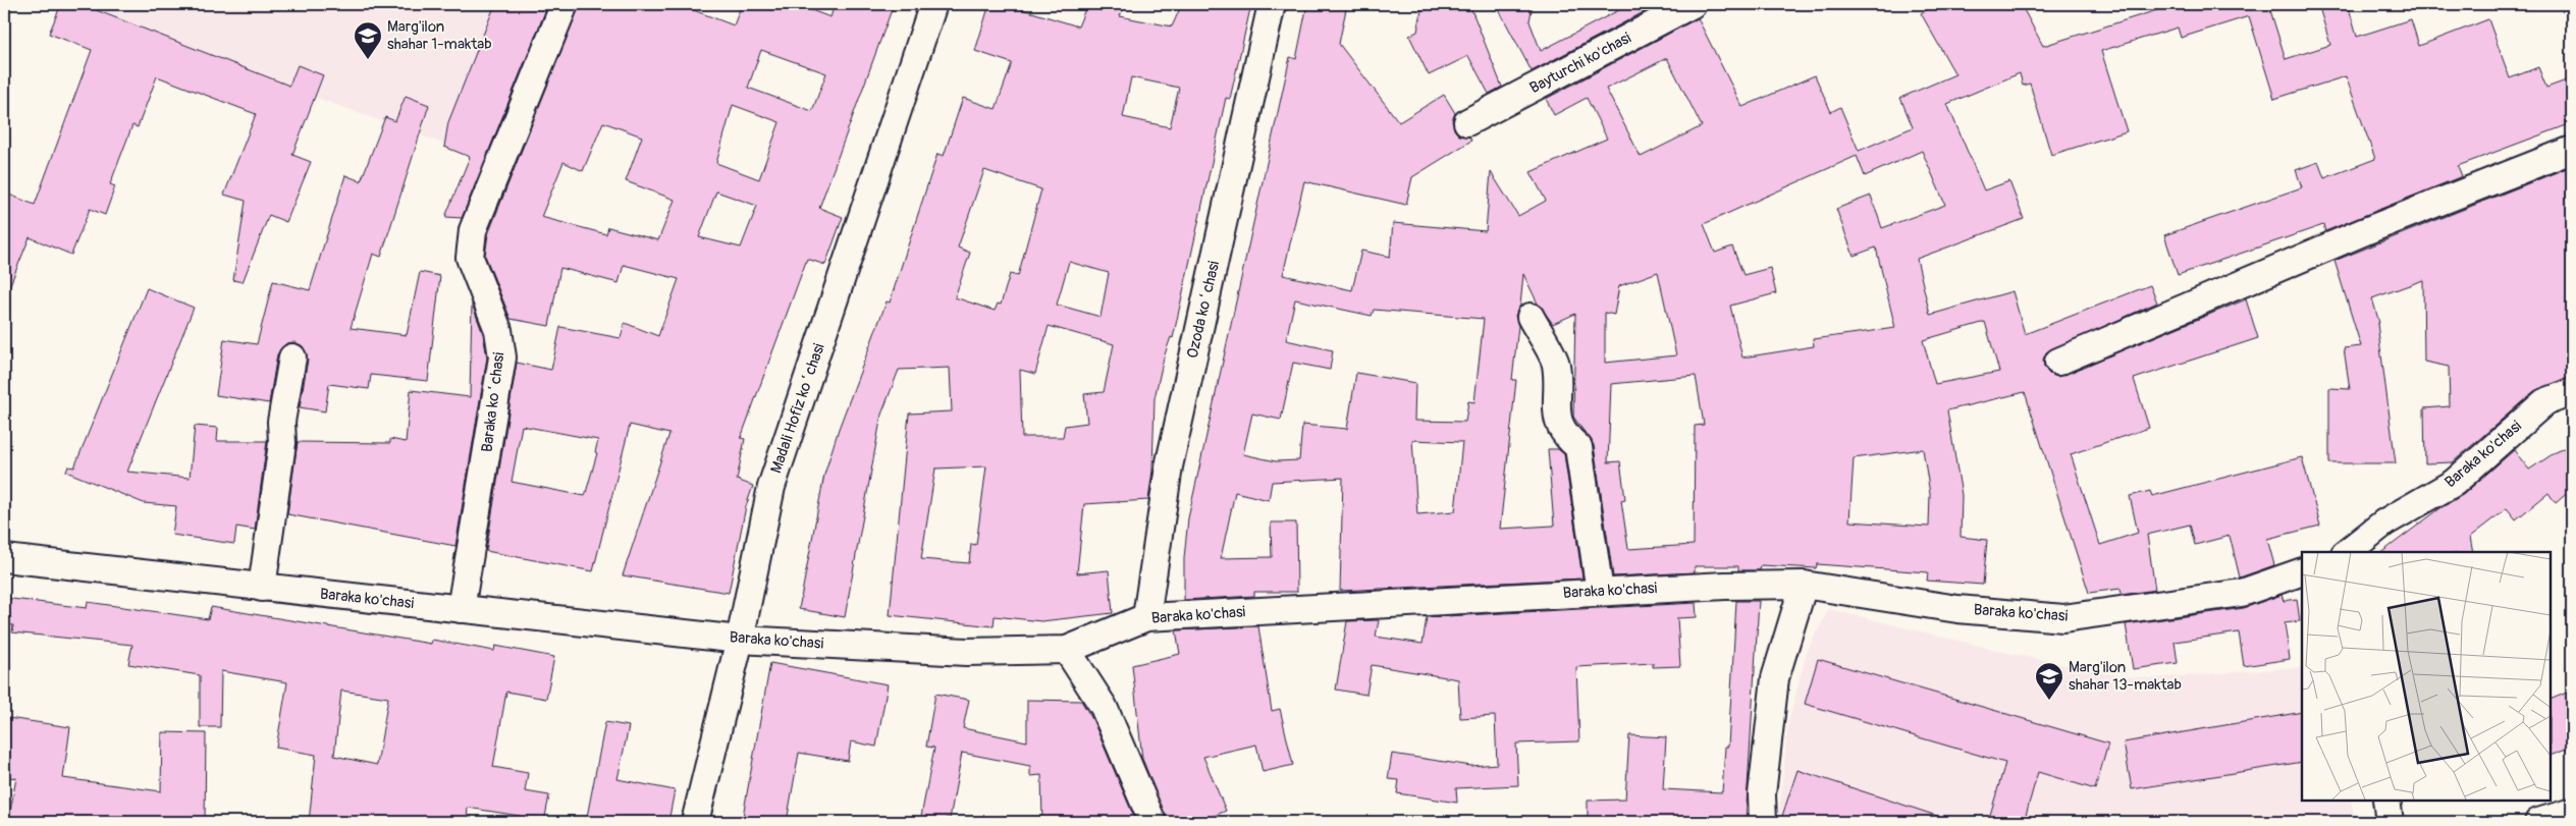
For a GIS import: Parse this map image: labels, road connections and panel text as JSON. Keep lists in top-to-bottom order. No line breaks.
{"streets":{"street":["Bayturchi ko'chasi","Ozoda koʻchasi","Baraka koʻchasi","Madali Hofiz koʻchasi","Baraka ko'chasi"]},"crossings":[["Ozoda koʻchasi","Baraka ko'chasi"],["Baraka koʻchasi","Baraka ko'chasi"],["Madali Hofiz koʻchasi","Baraka ko'chasi"]],"places":{"school or university":["Marg'ilon shahar 1-maktab","Marg'ilon shahar 13-maktab"]}}
